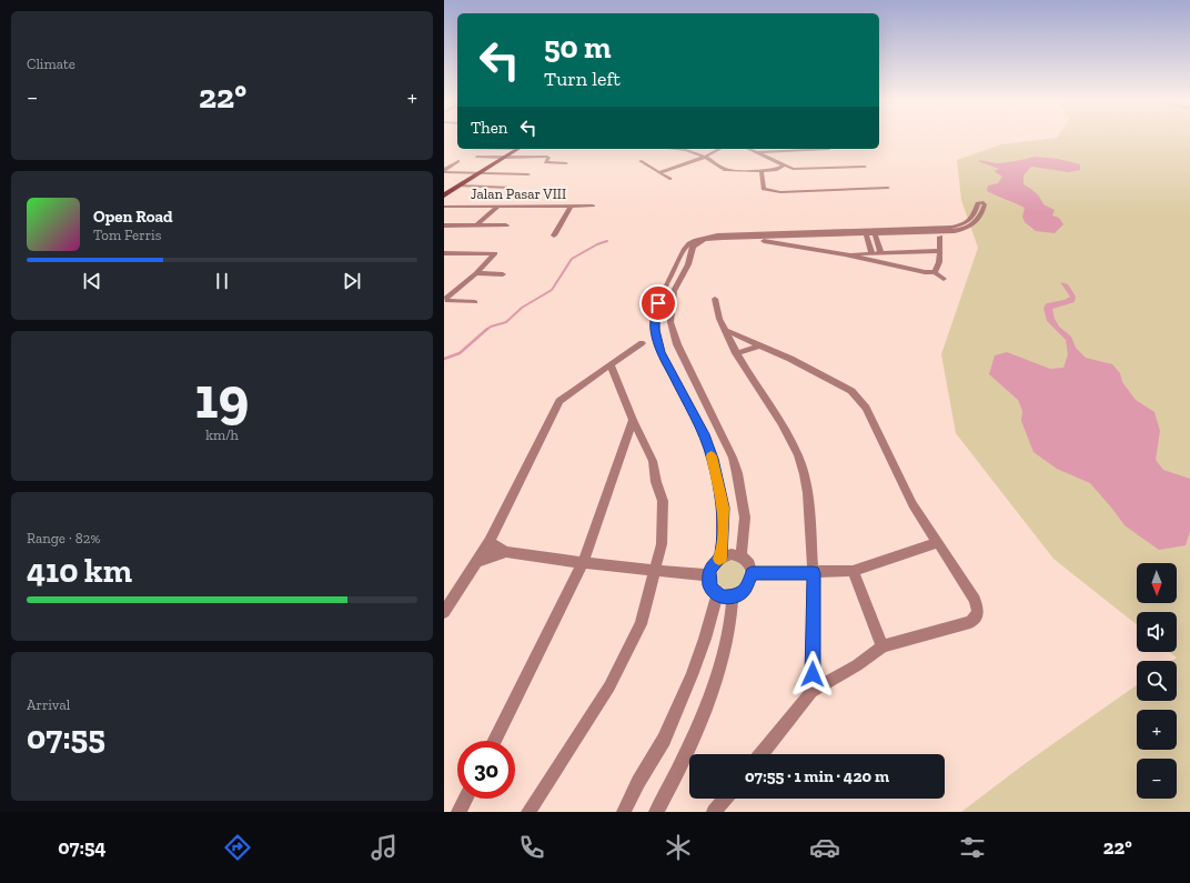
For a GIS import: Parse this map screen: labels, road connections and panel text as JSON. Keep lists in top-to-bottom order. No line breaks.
{"streets":{"street":["Jalan Pasar VIII"]},"north":"bottom","page":{"tile":["Climate",["19","km/h"],["Range · 82%","410 km"],["Arrival","07:55"]],"turn":["50 m","Turn left"],"heat":["−","22°","+"],"then":"Then","song":["Open Road","Tom Ferris"],"map_buttons":["+","−"],"limit":"30","trip":"07:55 · 1 min · 420 m","tabs":["07:54","22°"]}}
